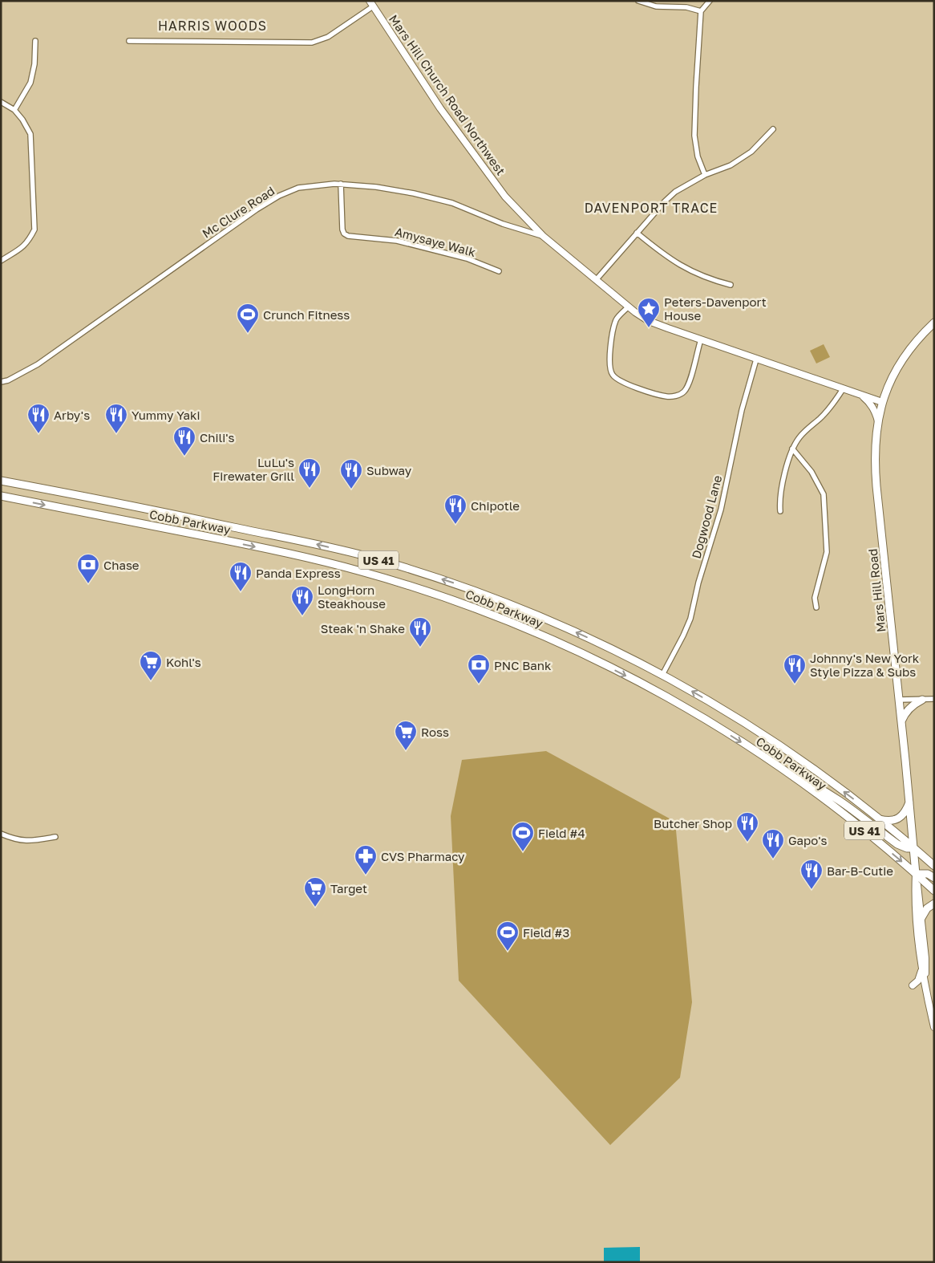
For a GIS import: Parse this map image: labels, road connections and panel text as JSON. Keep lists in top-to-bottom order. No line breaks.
{"streets":{"main road":["Cobb Parkway","US 41","Mars Hill Road"],"street":["Mars Hill Church Road Northwest","Mc Clure Road","Amysaye Walk","Dogwood Lane"]},"crossings":[["Mars Hill Church Road Northwest","Mc Clure Road"],["Mars Hill Church Road Northwest","Dogwood Lane"],["Mars Hill Church Road Northwest","Mars Hill Road"],["Mc Clure Road","Amysaye Walk"],["Dogwood Lane","Cobb Parkway"],["Cobb Parkway","Mars Hill Road"]],"districts":["HARRIS WOODS","DAVENPORT TRACE"],"places":{"place":["Peters-Davenport House"],"sports":["Crunch Fitness","Field #4","Field #3"],"restaurant":["Arby's","Yummy Yaki","Chili's","LuLu's Firewater Grill","Subway","Chipotle","Panda Express","LongHorn Steakhouse","Steak 'n Shake","Johnny's New York Style Pizza & Subs","Butcher Shop","Gapo's","Bar-B-Cutie"],"bank":["Chase","PNC Bank"],"supermarket":["Kohl's","Ross","Target"],"pharmacy":["CVS Pharmacy"]}}
